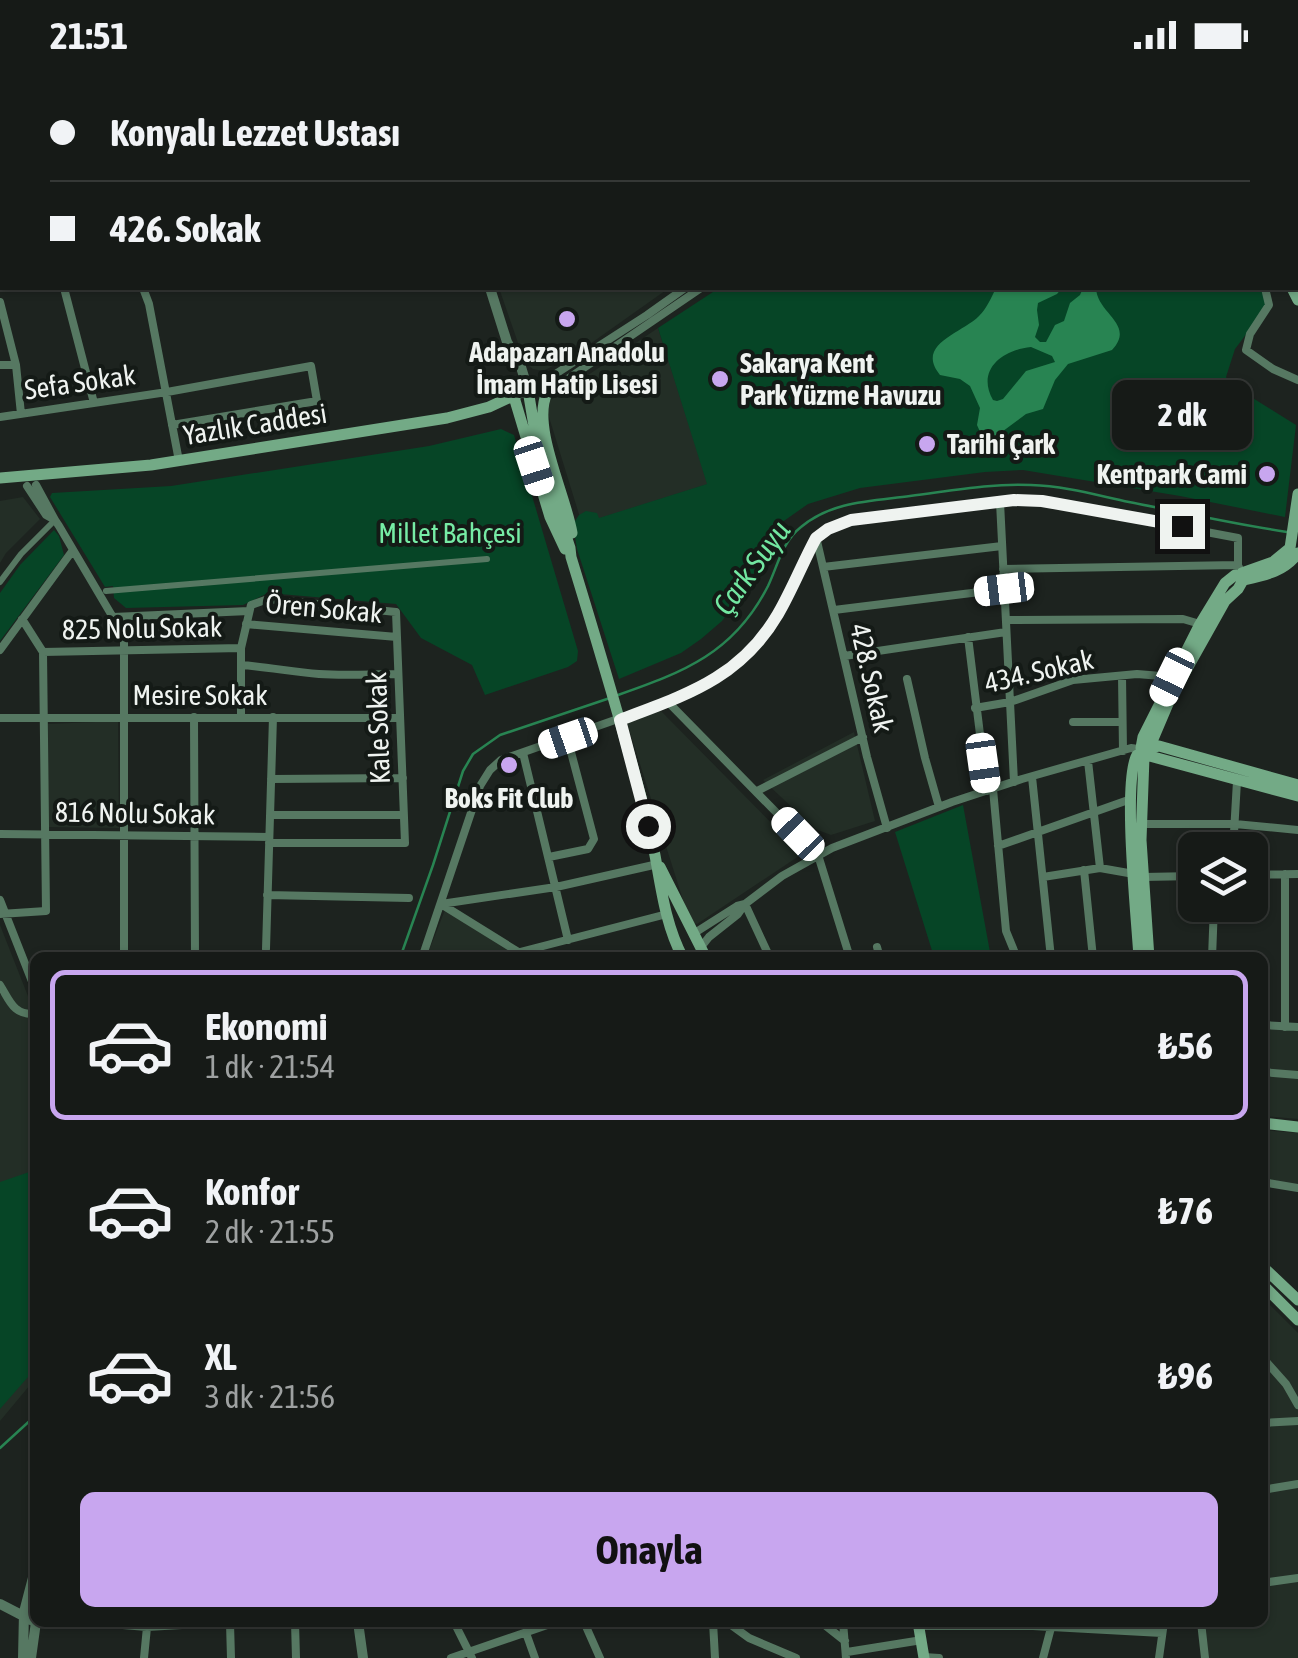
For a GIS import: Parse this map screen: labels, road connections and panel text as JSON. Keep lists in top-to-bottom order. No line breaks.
{"streets":{"main road":["Yazlık Caddesi"],"street":["Sefa Sokak","Ören Sokak","825 Nolu Sokak","434. Sokak","428. Sokak","Mesire Sokak","Kale Sokak","816 Nolu Sokak"]},"crossings":[["Ören Sokak","Kale Sokak"],["Mesire Sokak","Kale Sokak"],["Kale Sokak","816 Nolu Sokak"]],"water":["Çark Suyu"],"parks":["Millet Bahçesi"],"places":["Adapazarı Anadolu İmam Hatip Lisesi","Sakarya Kent Park Yüzme Havuzu","Tarihi Çark","Kentpark Cami","Boks Fit Club"],"page":{"status":"21:51","banner":["Konyalı Lezzet Ustası","426. Sokak"],"bubble":"2 dk","list":[{"name":"Ekonomi","note":"1 dk · 21:54","value":"₺56"},{"name":"Konfor","note":"2 dk · 21:55","value":"₺76"},{"name":"XL","note":"3 dk · 21:56","value":"₺96"}],"buttons":"Onayla"}}
